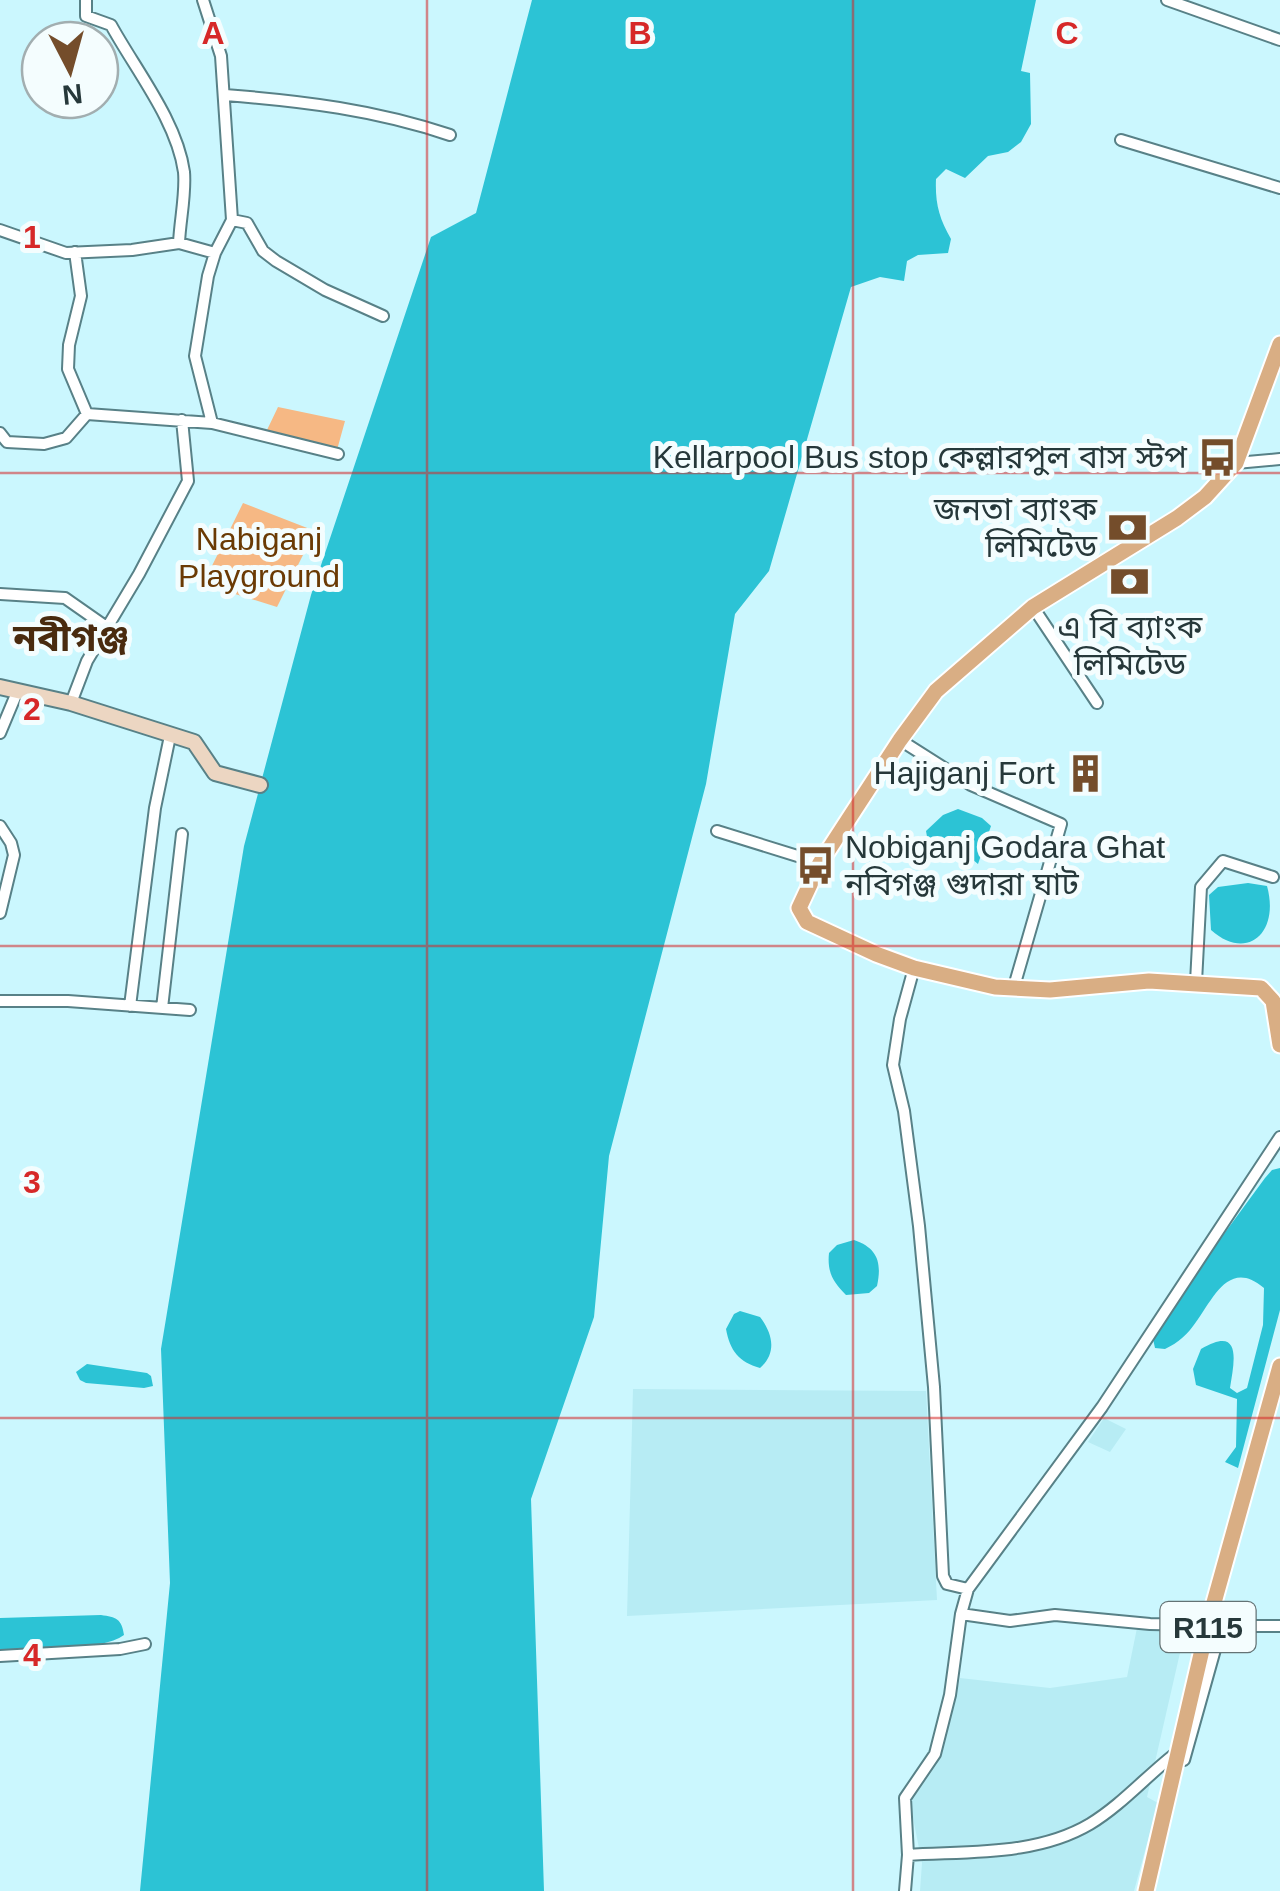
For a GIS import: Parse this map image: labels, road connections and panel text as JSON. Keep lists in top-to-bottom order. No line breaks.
{"streets":{"main road":["R115"]},"districts":["নবীগঞ্জ"],"parks":["Nabiganj Playground"],"places":{"bus stop":["Kellarpool Bus stop কেল্লারপুল বাস স্টপ","Nobiganj Godara Ghat নবিগঞ্জ গুদারা ঘাট"],"bank":["জনতা ব্যাংক লিমিটেড","এ বি ব্যাংক লিমিটেড"],"building":["Hajiganj Fort"]},"north":"bottom","grid":{"columns":["A","B","C"],"rows":["1","2","3","4"]}}
